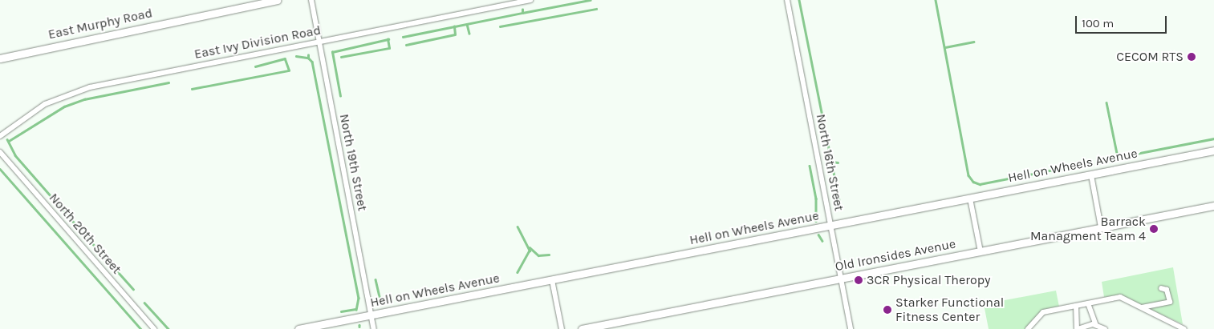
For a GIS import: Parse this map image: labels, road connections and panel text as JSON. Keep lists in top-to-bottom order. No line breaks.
{"streets":{"street":["East Murphy Road","East Ivy Division Road","North 19th Street","North 16th Street","Hell on Wheels Avenue","North 20th Street","Old Ironsides Avenue"]},"crossings":[["East Ivy Division Road","North 19th Street"],["North 19th Street","Hell on Wheels Avenue"],["North 16th Street","Hell on Wheels Avenue"],["North 16th Street","Old Ironsides Avenue"]],"places":["CECOM RTS","Barrack Managment Team 4","3CR Physical Theropy","Starker Functional Fitness Center"],"scale_bar":"100 m"}
